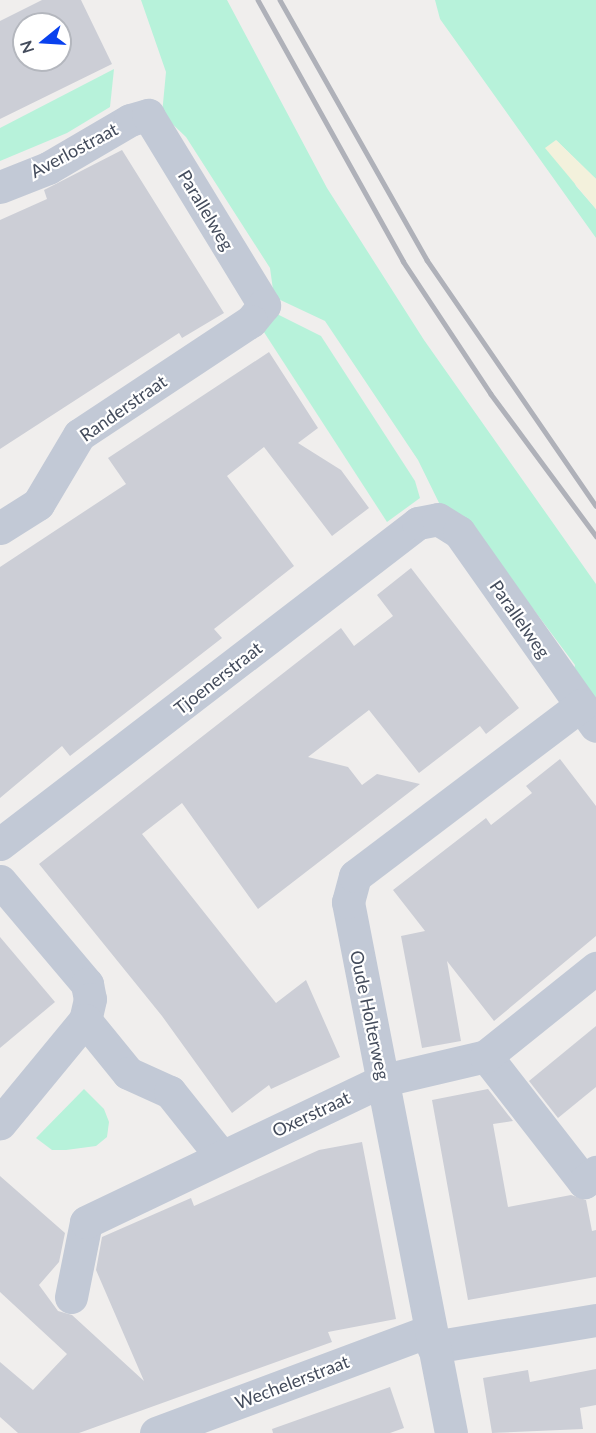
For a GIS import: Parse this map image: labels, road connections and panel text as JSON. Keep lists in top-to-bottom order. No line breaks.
{"streets":{"street":["Averlostraat","Parallelweg","Randerstraat","Tjoenerstraat","Oude Holterweg","Oxerstraat","Wechelerstraat"]},"crossings":[["Averlostraat","Parallelweg"],["Parallelweg","Randerstraat"],["Parallelweg","Tjoenerstraat"],["Parallelweg","Oude Holterweg"],["Oude Holterweg","Oxerstraat"],["Oude Holterweg","Wechelerstraat"]],"north":"left"}
